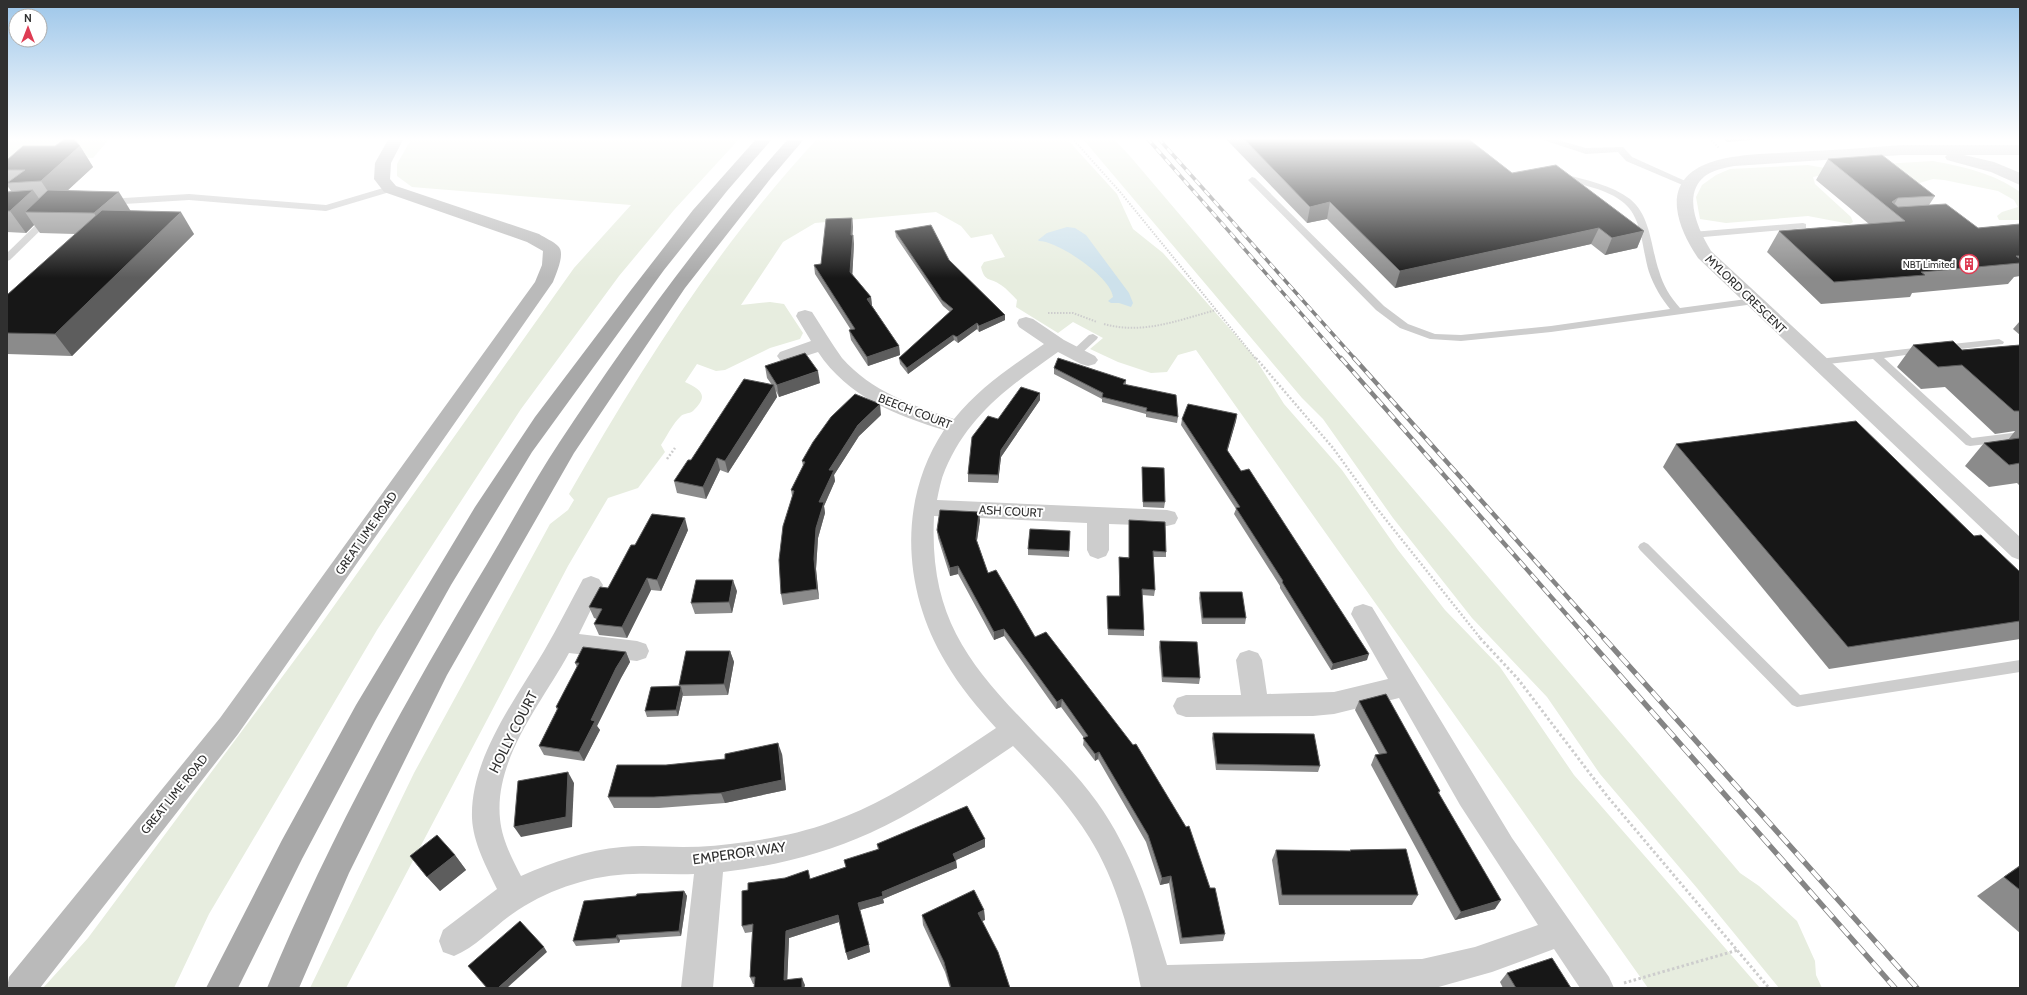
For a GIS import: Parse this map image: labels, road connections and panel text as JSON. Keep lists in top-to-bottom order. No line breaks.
{"streets":{"main road":["GREAT LIME ROAD"],"street":["MYLORD CRESCENT","BEECH COURT","ASH COURT","HOLLY COURT","EMPEROR WAY"]},"crossings":[["HOLLY COURT","EMPEROR WAY"]],"places":{"building":["NBT Limited"]},"north":"top"}
